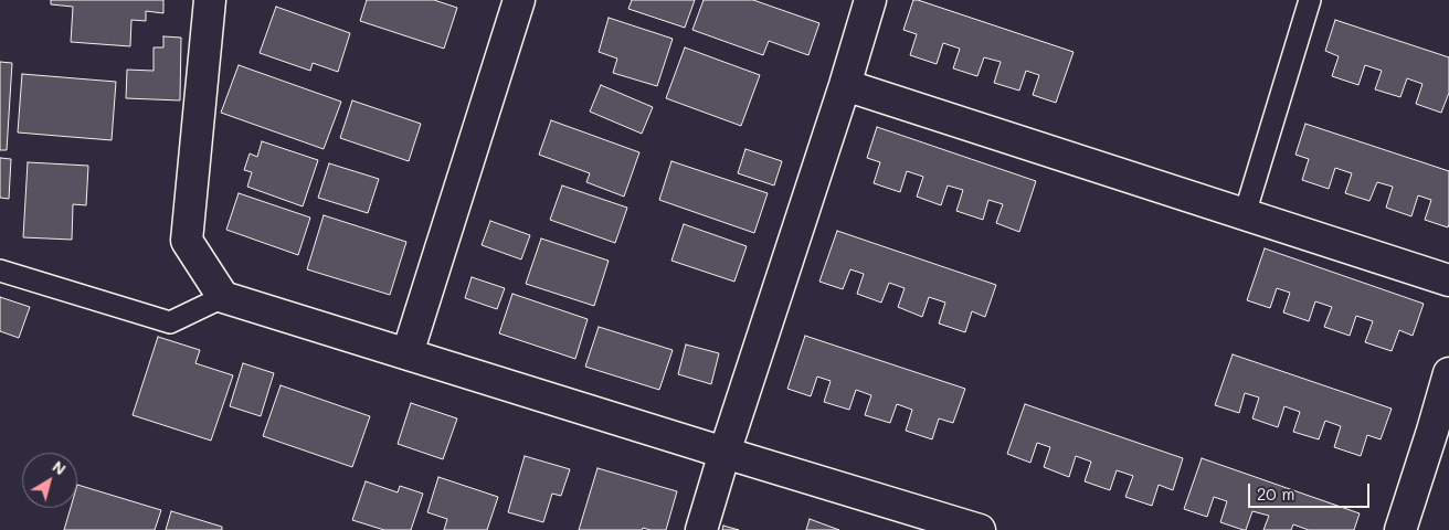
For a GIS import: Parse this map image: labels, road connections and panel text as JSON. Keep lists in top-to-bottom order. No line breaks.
{"scale_bar":"20 m","north":"top right"}
